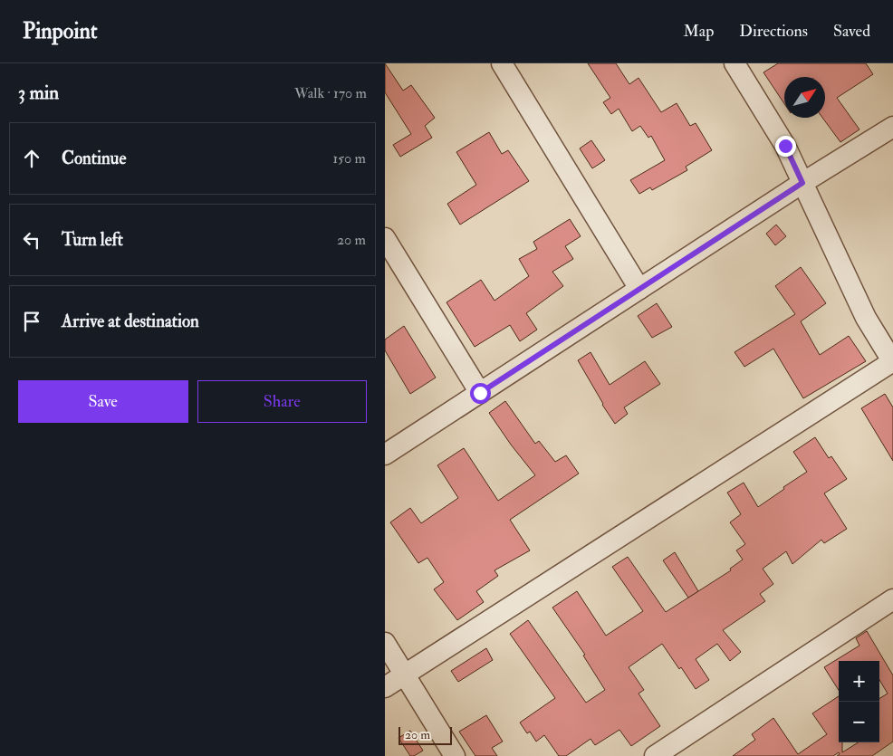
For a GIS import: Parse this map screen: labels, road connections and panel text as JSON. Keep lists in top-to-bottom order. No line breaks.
{"scale_bar":"20 m","north":"top right","page":{"header":"Pinpoint","nav":["Map","Directions","Saved"],"heading":["3 min","Walk · 170 m"],"list":[["Continue","150 m"],["Turn left","20 m"],"Arrive at destination"],"buttons":["Save","Share"],"map_buttons":["+","−"],"scale":"20 m"}}
